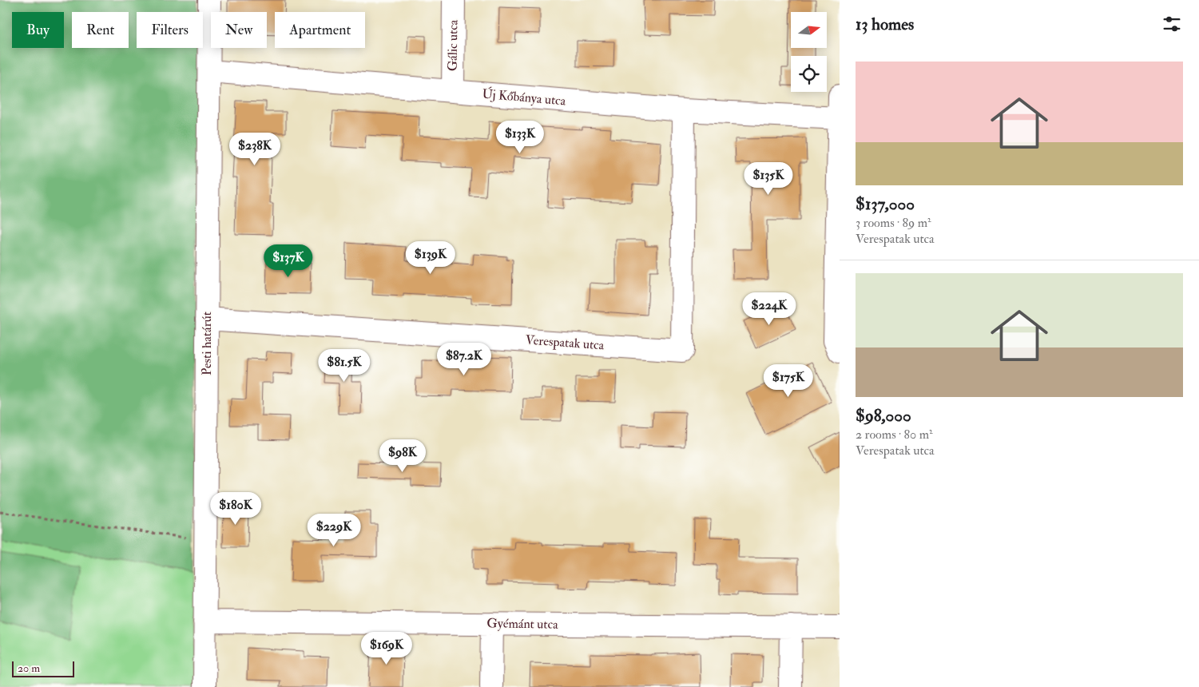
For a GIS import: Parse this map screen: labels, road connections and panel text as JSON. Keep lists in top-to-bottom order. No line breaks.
{"streets":{"street":["Gálic utca","Új Kőbánya utca","Verespatak utca","Pesti határút","Gyémánt utca"]},"crossings":[["Gálic utca","Új Kőbánya utca"],["Új Kőbánya utca","Verespatak utca"],["Új Kőbánya utca","Pesti határút"],["Verespatak utca","Pesti határút"],["Pesti határút","Gyémánt utca"]],"scale_bar":"20 m","north":"right","page":{"heading":"13 homes","chip":["Buy","Rent","Filters","New","Apartment"],"list":[{"name":"$137,000","note":"3 rooms · 89 m² · Verespatak utca"},{"name":"$98,000","note":"2 rooms · 80 m² · Verespatak utca"}],"price":["$133K","$238K","$135K","$139K","$137K","$224K","$87.2K","$81.5K","$175K","$98K","$180K","$229K","$169K"],"scale":"20 m"}}
